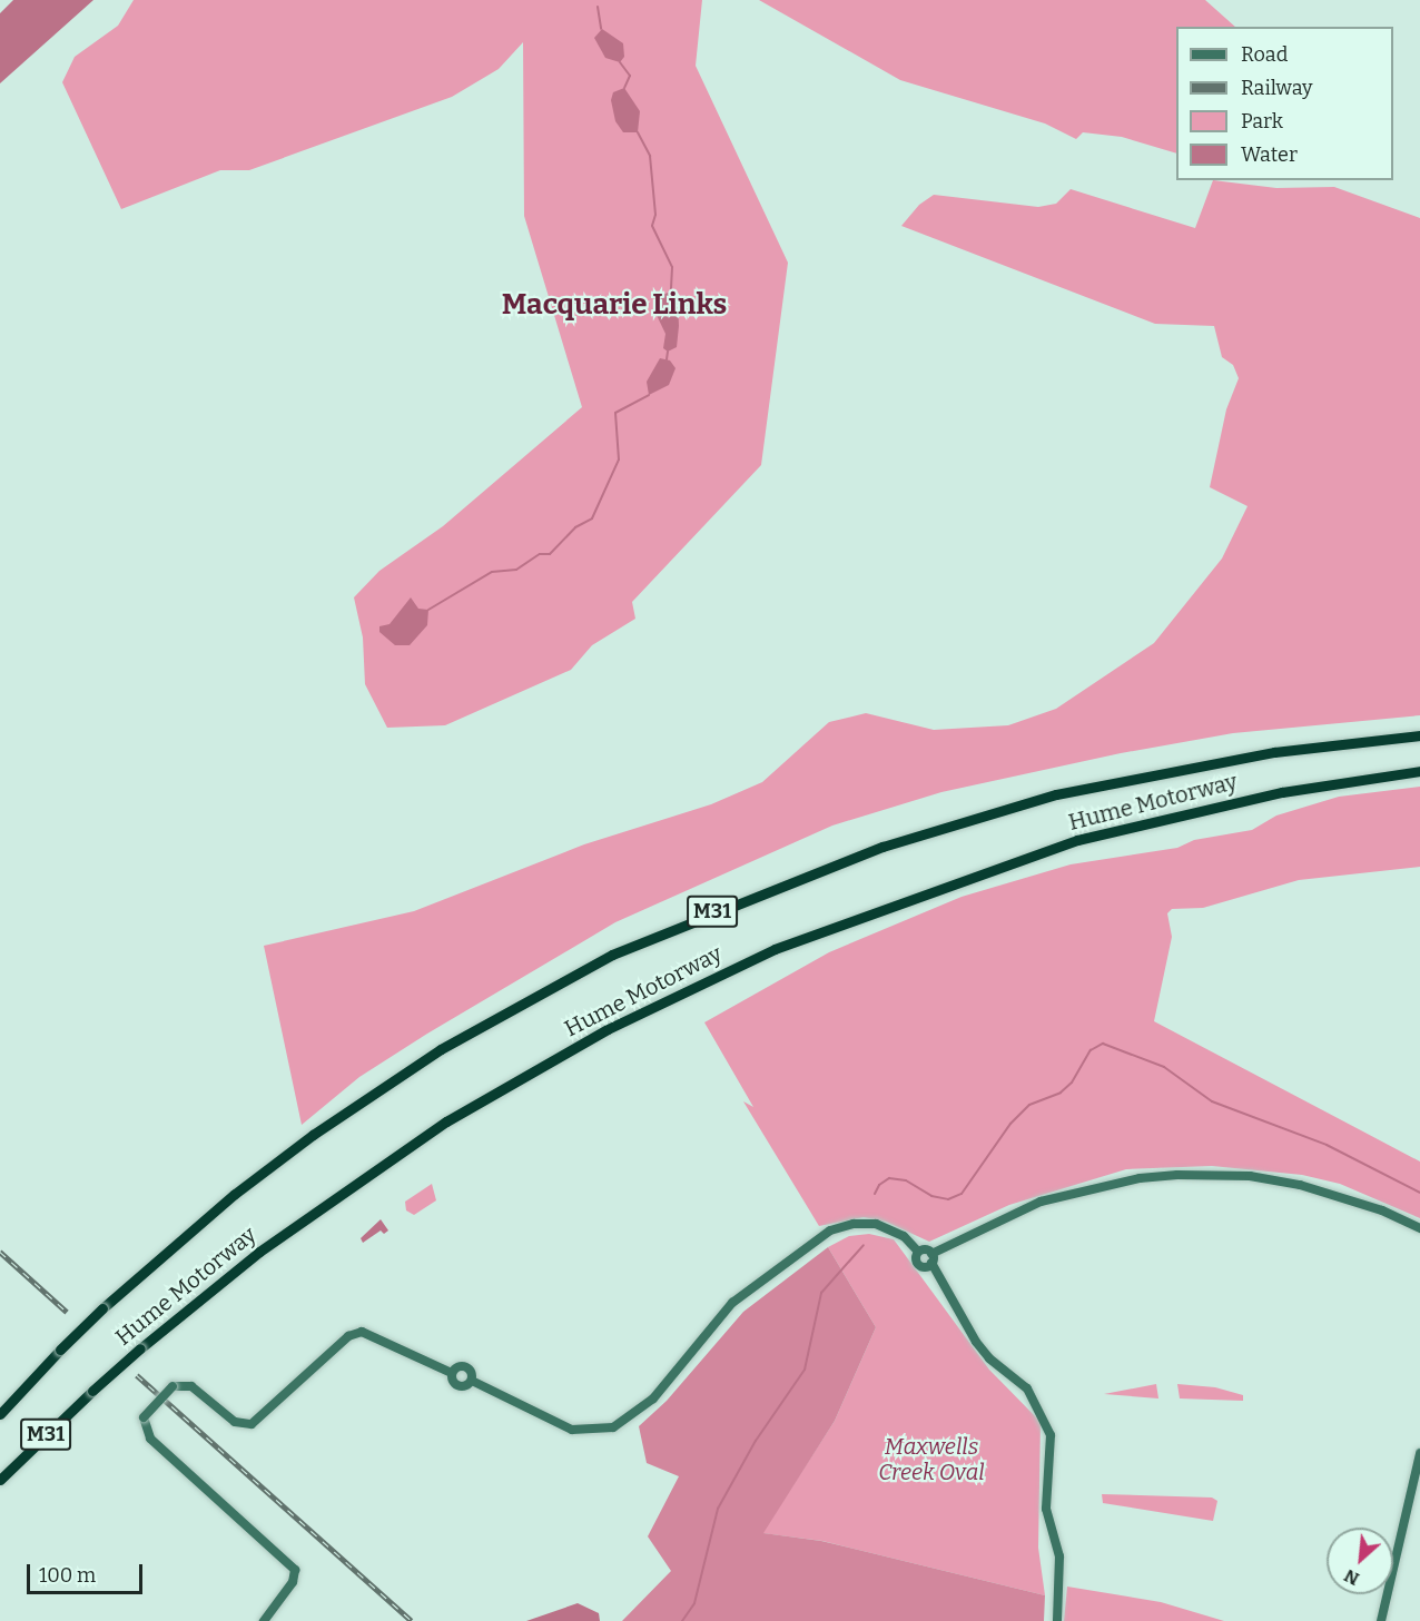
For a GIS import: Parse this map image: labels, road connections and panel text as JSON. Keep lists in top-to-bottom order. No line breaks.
{"streets":{"highway":["Hume Motorway","M31"]},"districts":["Macquarie Links"],"parks":["Maxwells Creek Oval"],"legend":["Road","Railway","Park","Water"],"scale_bar":"100 m","north":"bottom left"}
